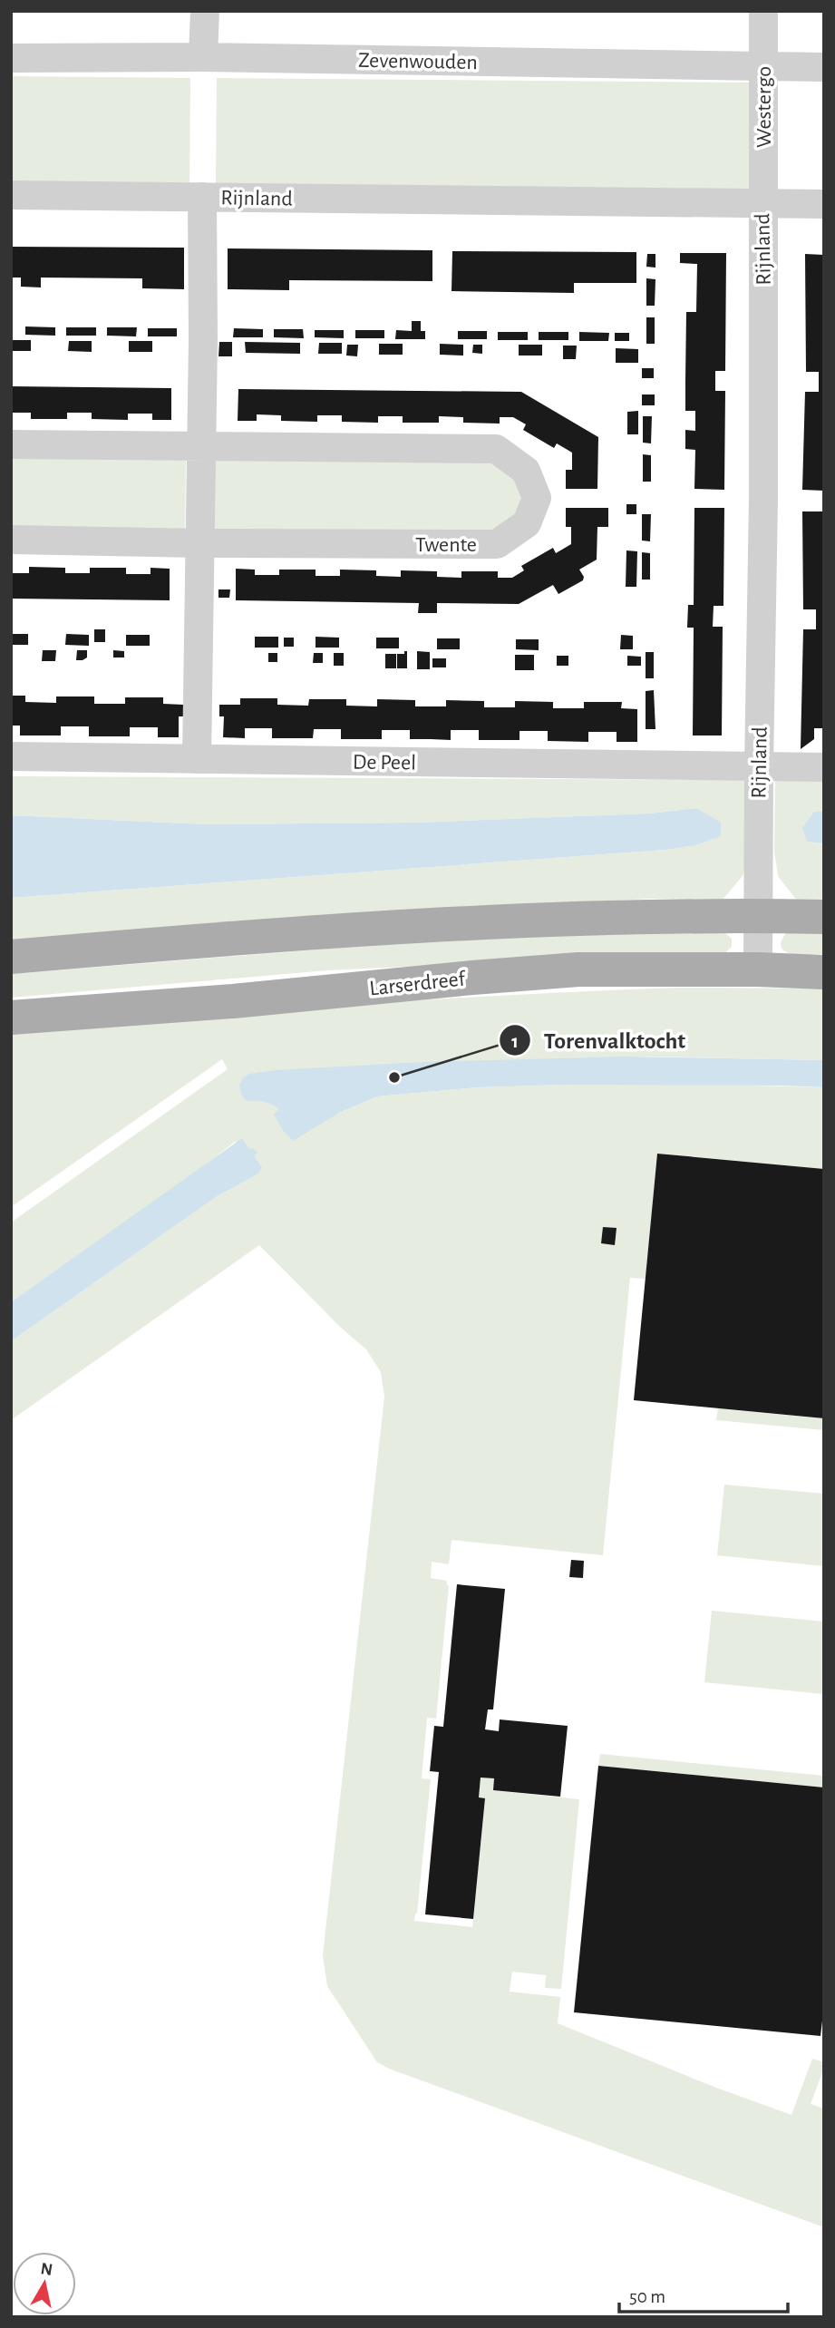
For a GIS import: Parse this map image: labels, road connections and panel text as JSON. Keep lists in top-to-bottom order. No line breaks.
{"streets":{"main road":["Larserdreef"],"street":["Zevenwouden","Westergo","Rijnland","Twente","De Peel"]},"crossings":[["Zevenwouden","Westergo"],["Westergo","Rijnland"],["Rijnland","De Peel"],["Rijnland","Larserdreef"]],"places":["Torenvalktocht"],"scale_bar":"50 m","north":"top"}
